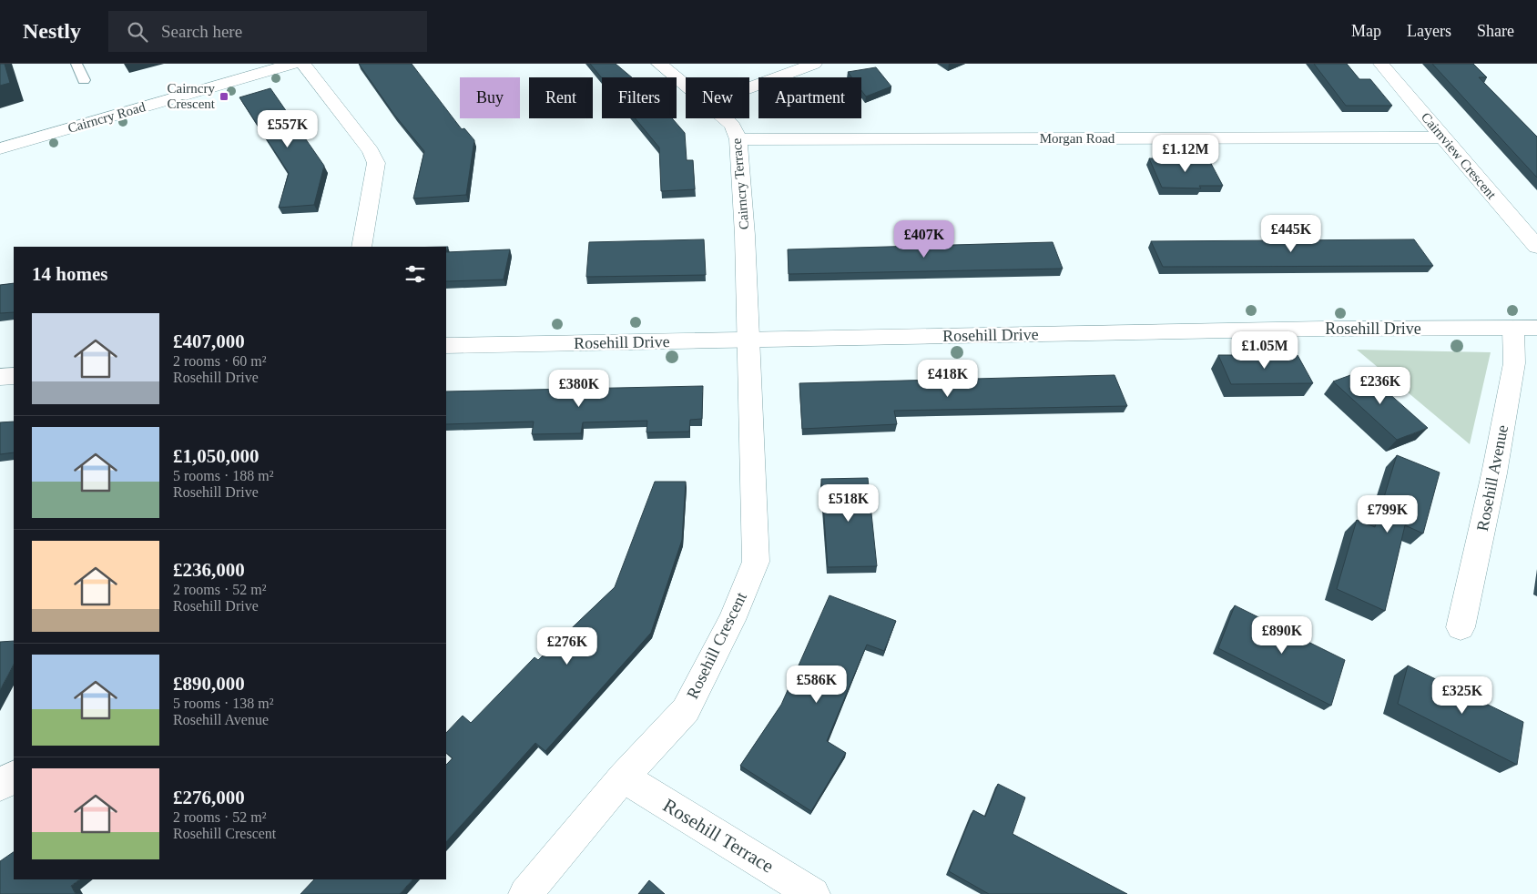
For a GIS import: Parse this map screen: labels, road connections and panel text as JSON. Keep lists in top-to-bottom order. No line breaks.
{"streets":{"street":["Cairncry Road","Morgan Road","Cairnview Crescent","Cairncry Terrace","Rosehill Drive","Rosehill Avenue","Rosehill Crescent","Rosehill Terrace"]},"crossings":[["Morgan Road","Cairnview Crescent"],["Morgan Road","Cairncry Terrace"],["Cairncry Terrace","Rosehill Drive"],["Cairncry Terrace","Rosehill Crescent"],["Rosehill Drive","Rosehill Avenue"],["Rosehill Drive","Rosehill Crescent"],["Rosehill Crescent","Rosehill Terrace"]],"places":{"transit":["Cairncry Crescent"]},"page":{"header":"Nestly","search":"Search here","nav":["Map","Layers","Share"],"chip":["Buy","Rent","Filters","New","Apartment"],"price":["£557K","£1.12M","£445K","£407K","£1.05M","£418K","£236K","£380K","£518K","£799K","£890K","£276K","£586K","£325K"],"heading":"14 homes","list":[{"name":"£407,000","note":"2 rooms · 60 m² · Rosehill Drive"},{"name":"£1,050,000","note":"5 rooms · 188 m² · Rosehill Drive"},{"name":"£236,000","note":"2 rooms · 52 m² · Rosehill Drive"},{"name":"£890,000","note":"5 rooms · 138 m² · Rosehill Avenue"},{"name":"£276,000","note":"2 rooms · 52 m² · Rosehill Crescent"}]}}
